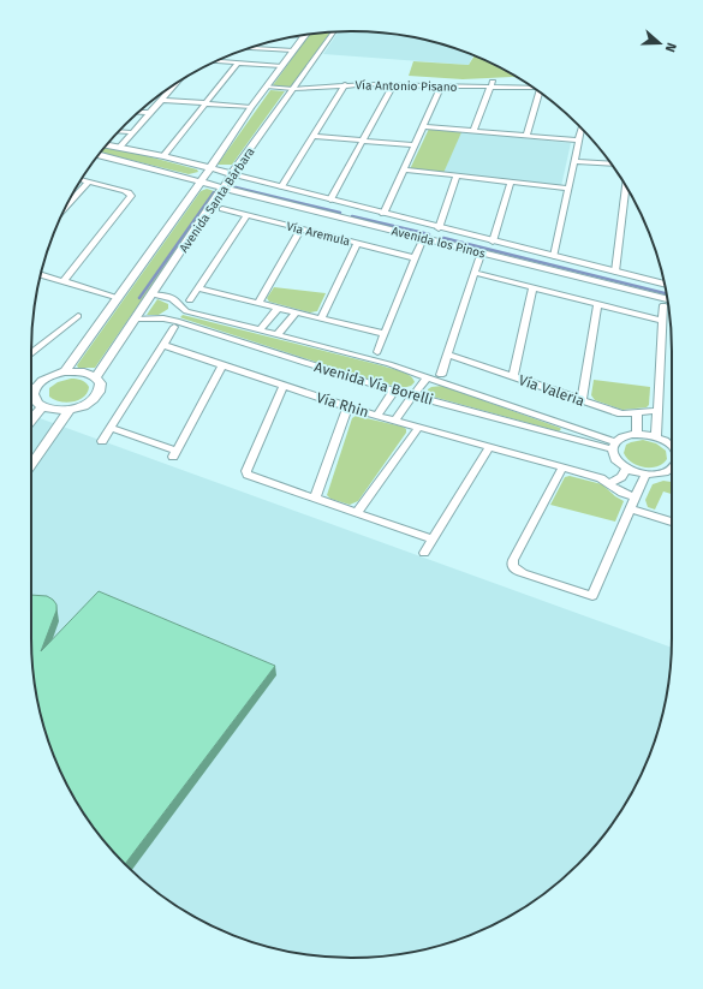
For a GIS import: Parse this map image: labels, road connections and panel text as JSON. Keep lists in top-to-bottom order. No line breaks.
{"streets":{"street":["Vía Antonio Pisano","Avenida Santa Bárbara","Vía Aremula","Avenida los Pinos","Avenida Vía Borelli","Vía Valeria","Vía Rhin"]},"crossings":[["Vía Antonio Pisano","Avenida Santa Bárbara"],["Avenida Santa Bárbara","Avenida los Pinos"],["Avenida Santa Bárbara","Avenida Vía Borelli"]],"north":"right"}
